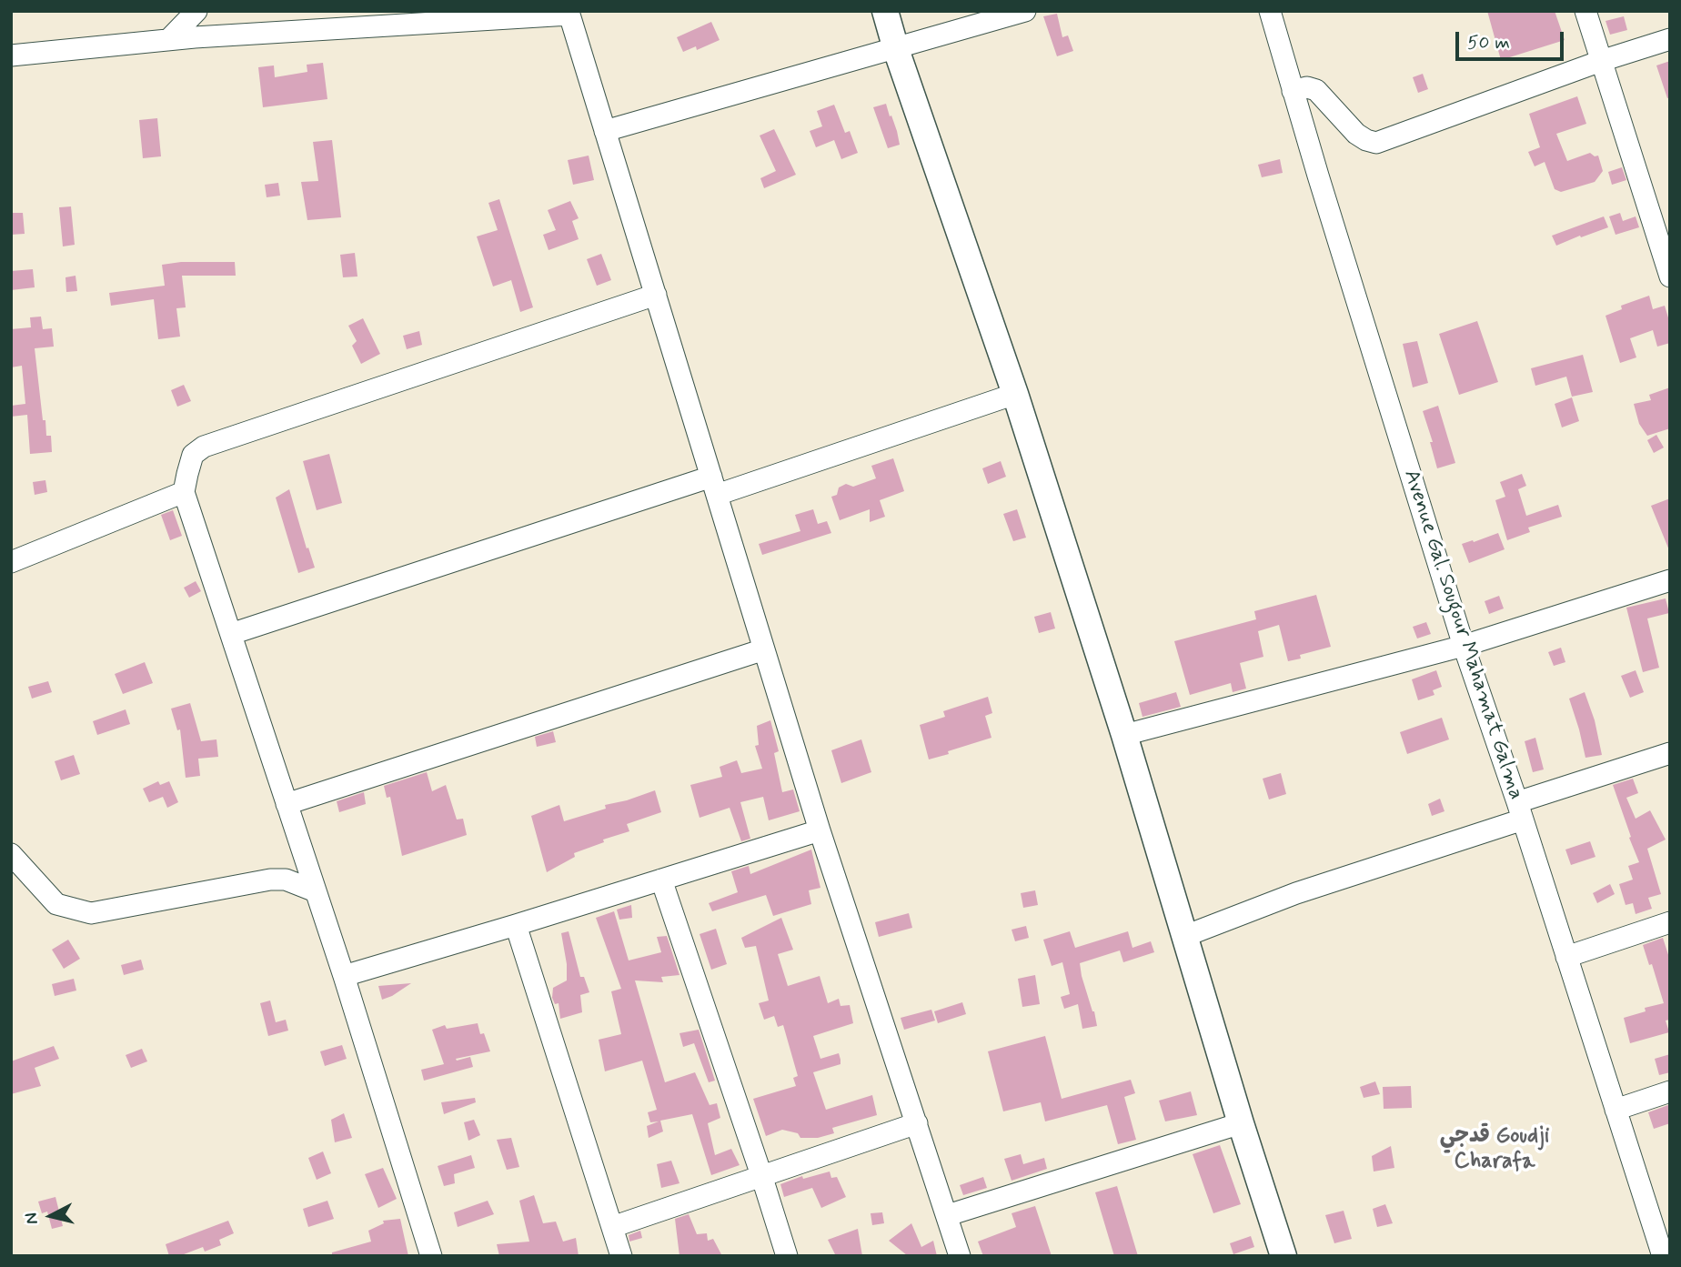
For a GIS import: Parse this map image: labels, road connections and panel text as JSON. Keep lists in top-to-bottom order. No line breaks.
{"streets":{"street":["Avenue Gal. Sougour Mahamat Galma"]},"districts":["قدجي Goudji Charafa"],"scale_bar":"50 m","north":"left"}
